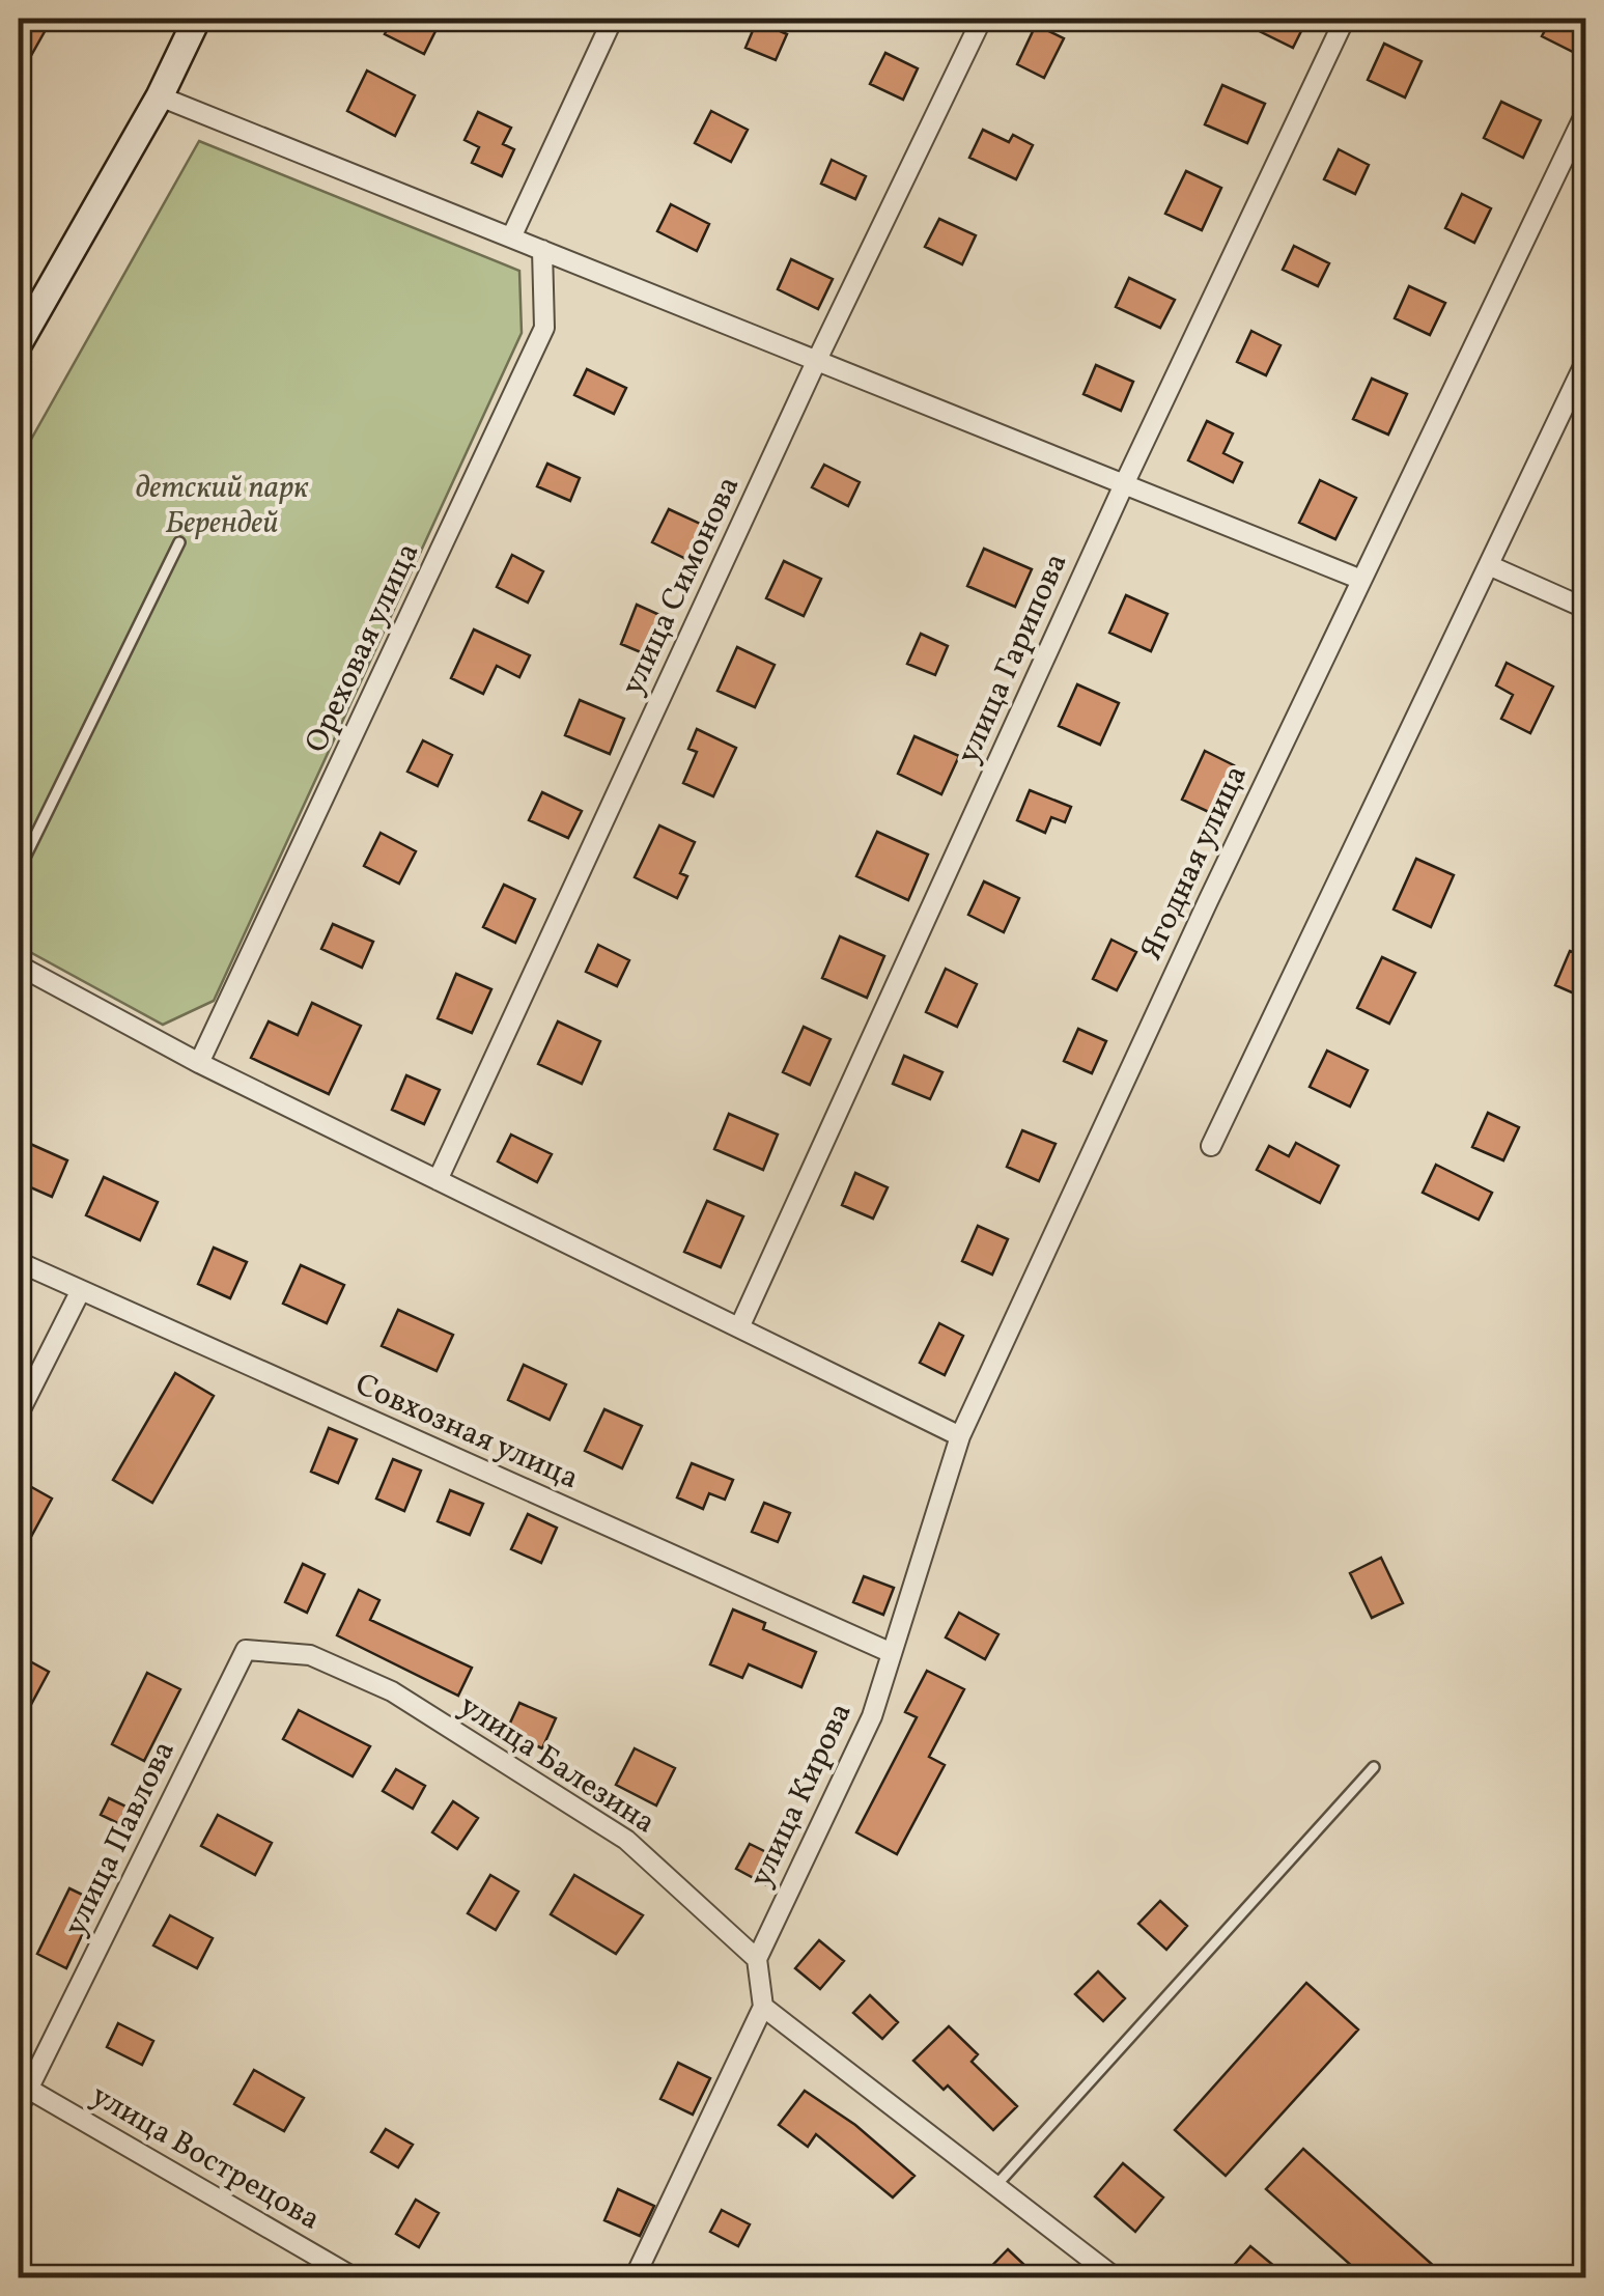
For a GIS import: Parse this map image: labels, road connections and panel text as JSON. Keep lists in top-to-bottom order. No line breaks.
{"streets":{"street":["улица Симонова","Ореховая улица","улица Гарипова","Ягодная улица","Совхозная улица","улица Балезина","улица Кирова","улица Павлова","улица Вострецова"]},"crossings":[["Ягодная улица","Совхозная улица"],["Ягодная улица","улица Кирова"],["Совхозная улица","улица Кирова"],["улица Балезина","улица Кирова"],["улица Балезина","улица Павлова"],["улица Павлова","улица Вострецова"]],"parks":["детский парк Берендей"]}
